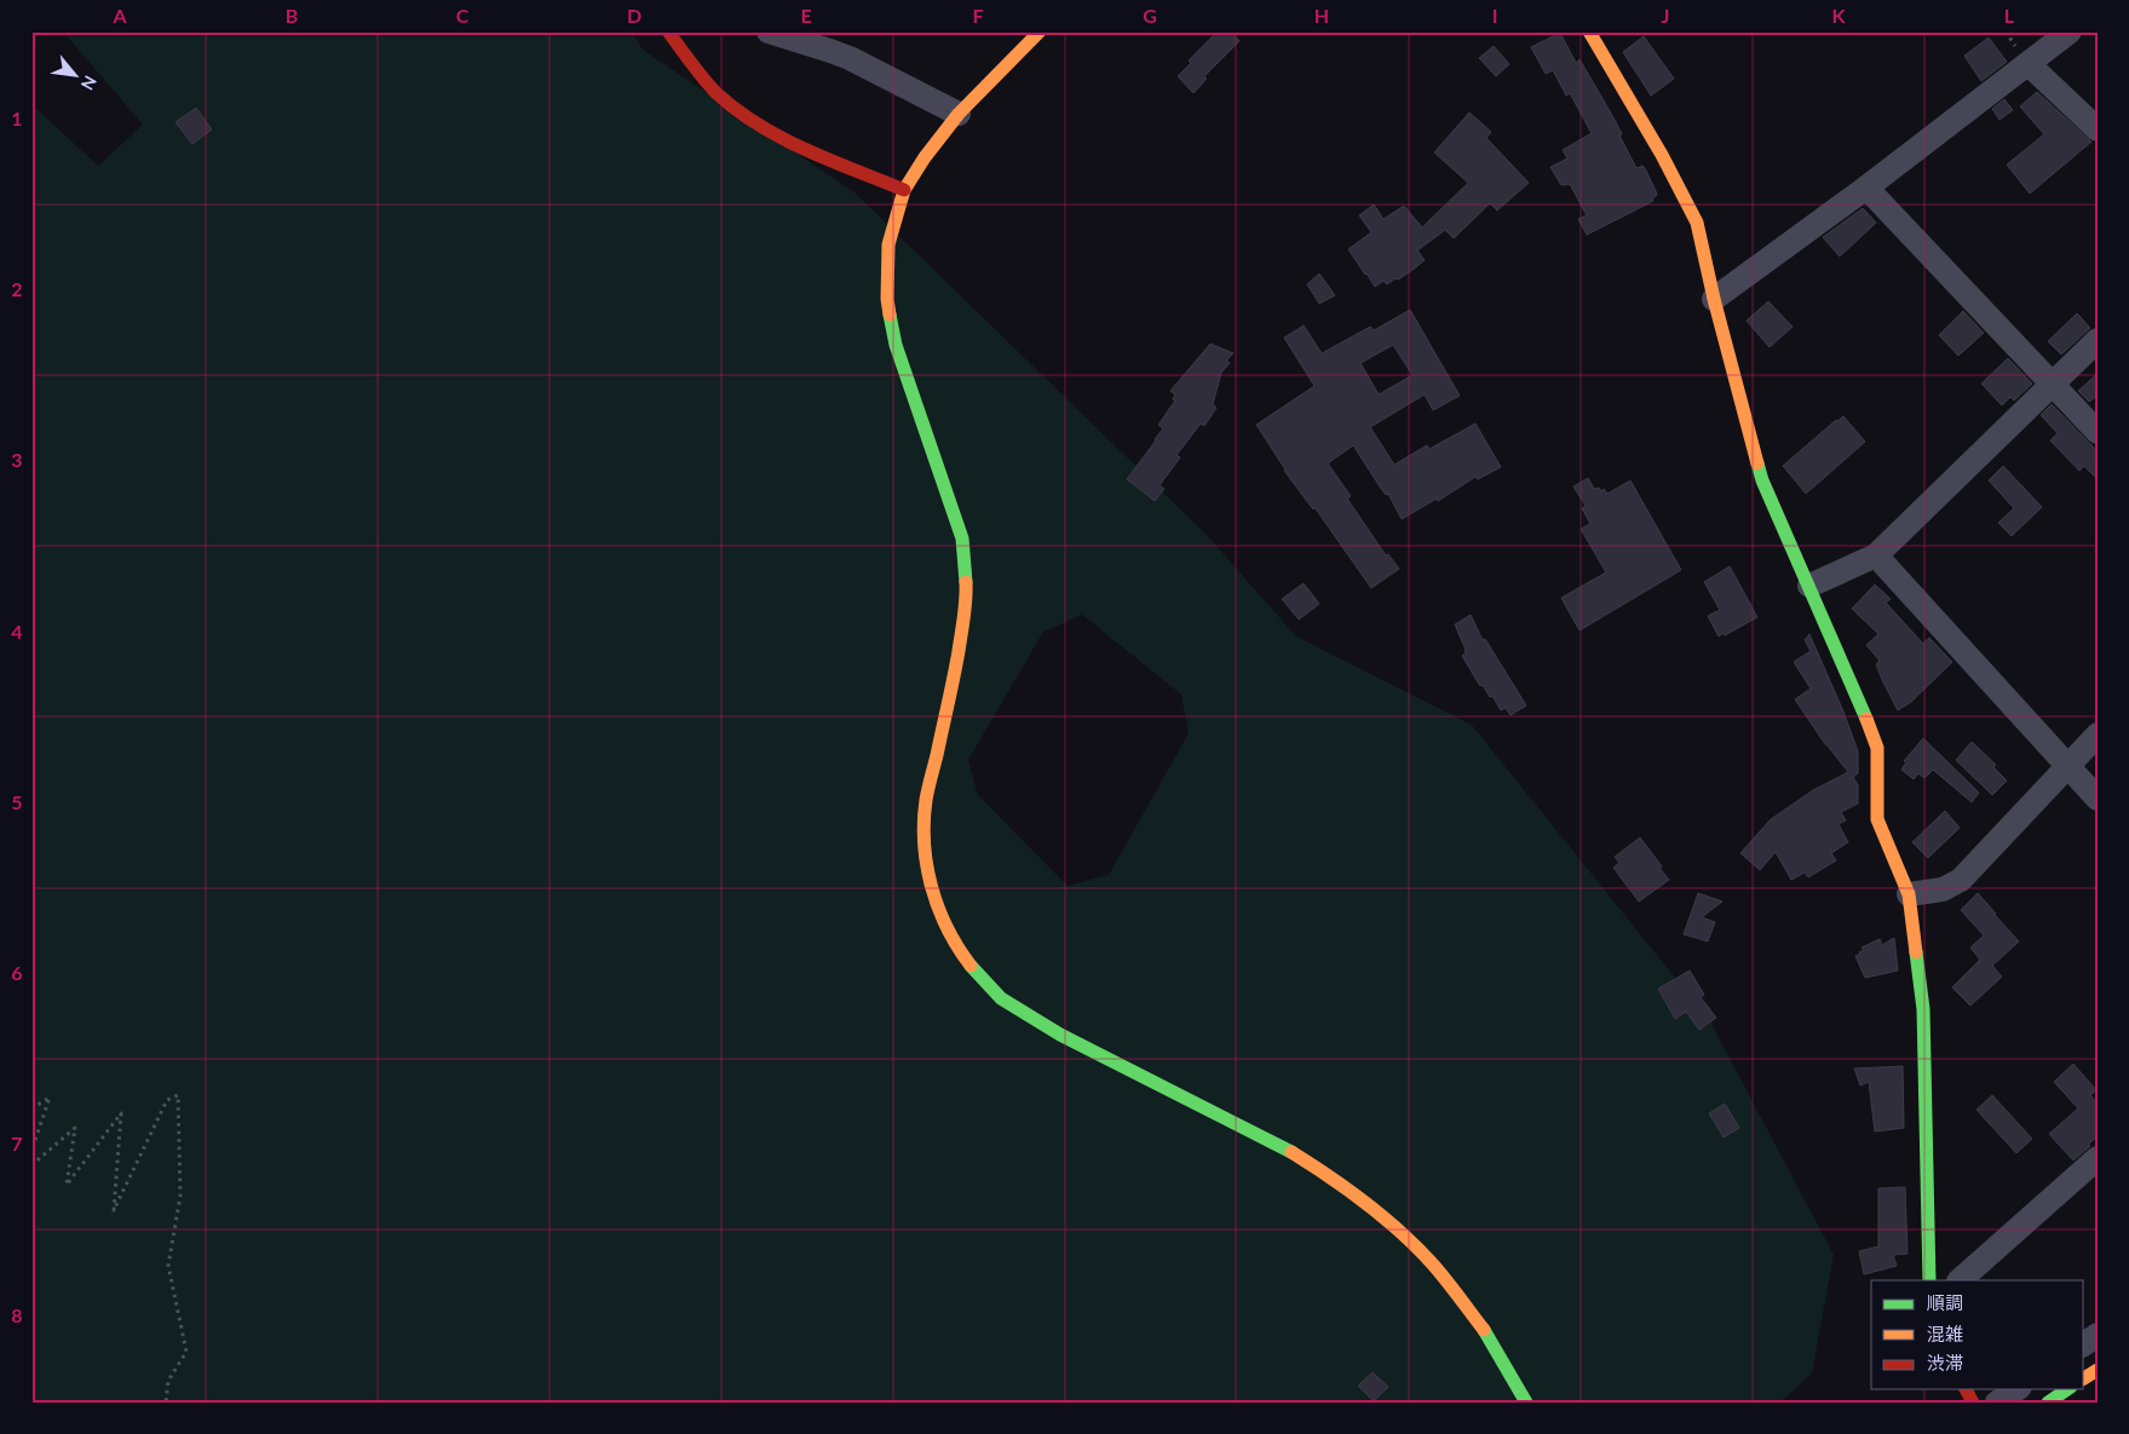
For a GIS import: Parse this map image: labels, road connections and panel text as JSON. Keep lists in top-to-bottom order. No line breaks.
{"legend":["順調","混雑","渋滞"],"north":"bottom right","grid":{"columns":["A","B","C","D","E","F","G","H","I","J","K","L"],"rows":["1","2","3","4","5","6","7","8"]}}
